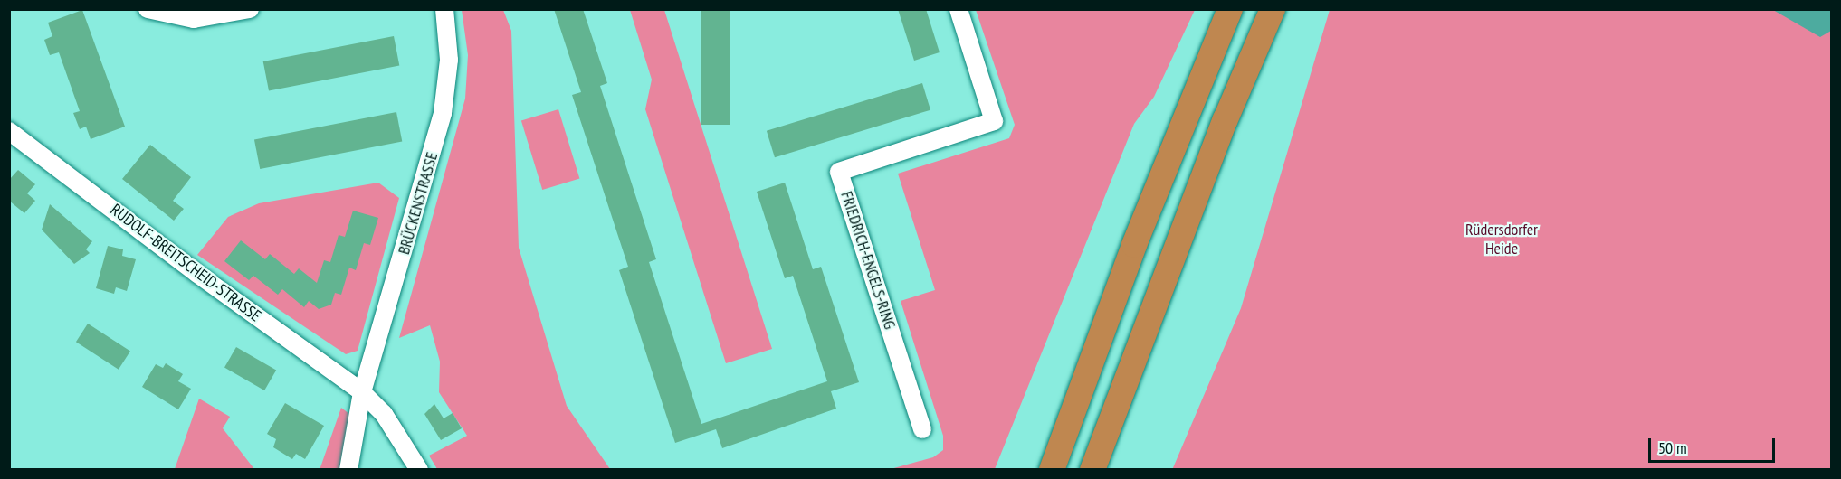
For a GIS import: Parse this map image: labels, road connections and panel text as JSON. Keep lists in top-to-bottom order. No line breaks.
{"streets":{"street":["BRÜCKENSTRASSE","FRIEDRICH-ENGELS-RING","RUDOLF-BREITSCHEID-STRASSE"]},"crossings":[["BRÜCKENSTRASSE","RUDOLF-BREITSCHEID-STRASSE"]],"parks":["Rüdersdorfer Heide"],"scale_bar":"50 m"}
